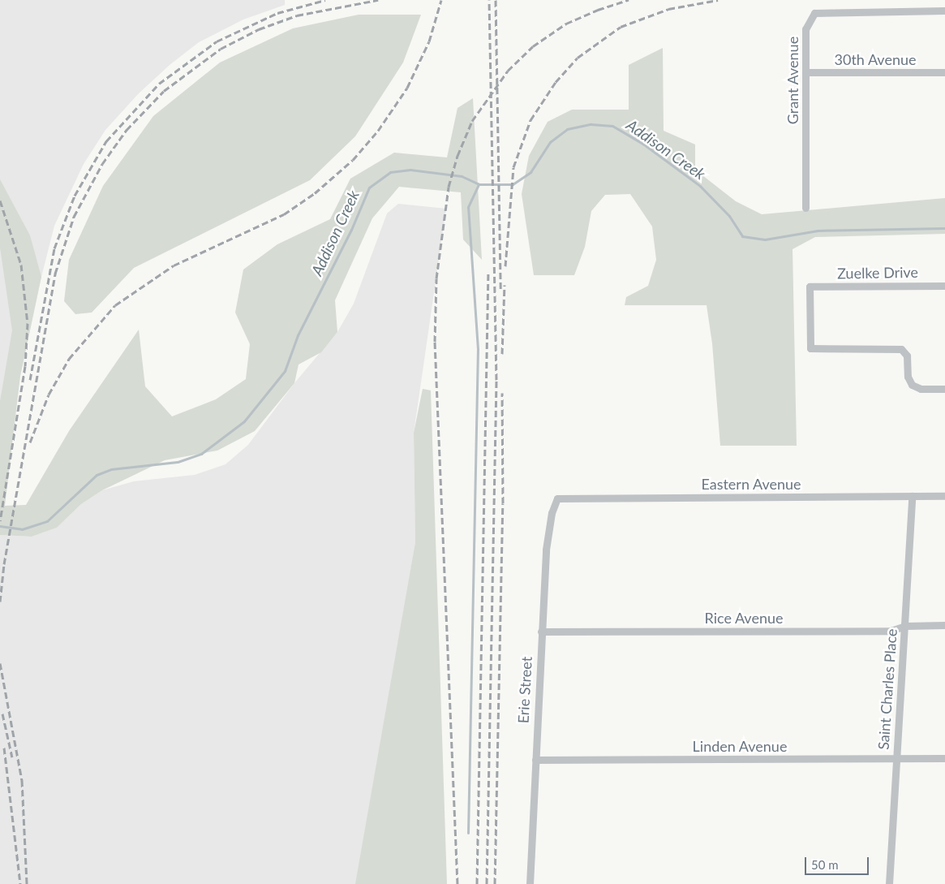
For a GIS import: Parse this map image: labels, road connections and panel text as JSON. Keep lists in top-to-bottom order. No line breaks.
{"streets":{"street":["30th Avenue","Grant Avenue","Zuelke Drive","Eastern Avenue","Rice Avenue","Saint Charles Place","Erie Street","Linden Avenue"]},"crossings":[["30th Avenue","Grant Avenue"],["Eastern Avenue","Saint Charles Place"],["Eastern Avenue","Erie Street"],["Rice Avenue","Saint Charles Place"],["Rice Avenue","Erie Street"],["Saint Charles Place","Linden Avenue"],["Erie Street","Linden Avenue"]],"water":["Addison Creek"],"scale_bar":"50 m"}
